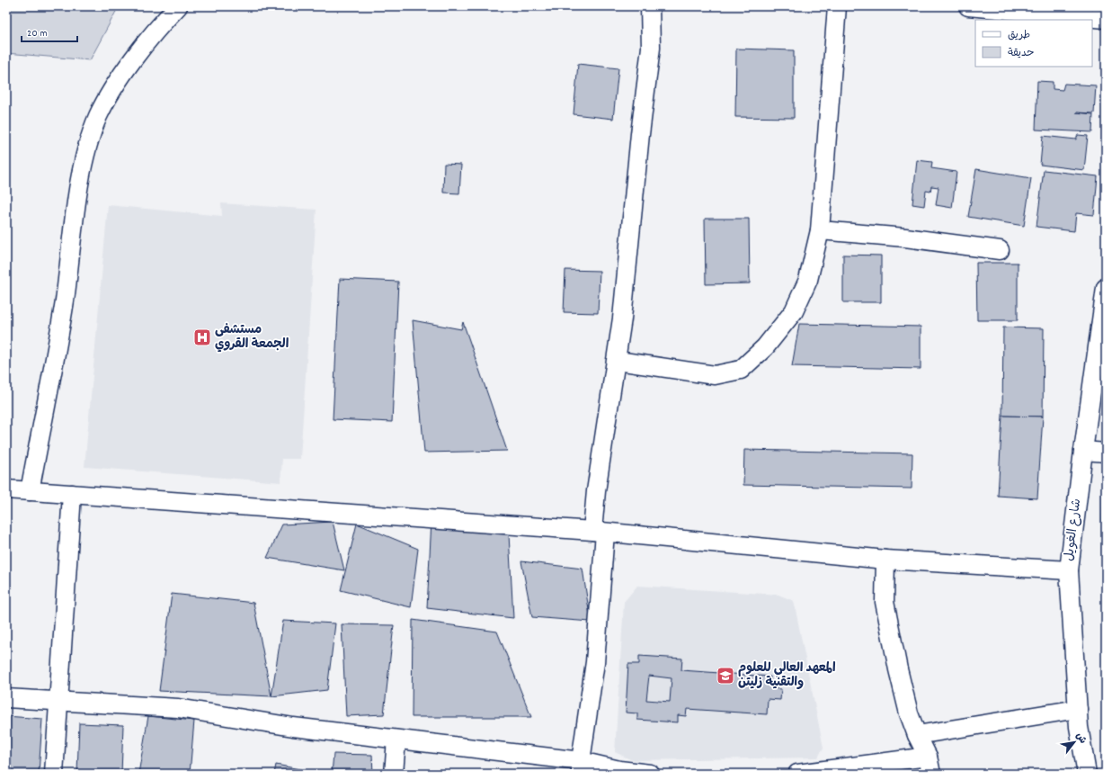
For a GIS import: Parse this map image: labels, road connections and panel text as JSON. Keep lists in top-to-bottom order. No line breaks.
{"streets":{"street":["شارع الغويل"]},"places":{"hospital":["مستشفى الجمعة القروي"],"school or university":["المعهد العالي للعلوم والتقنية زليتن"]},"legend":["طريق","حديقة"],"scale_bar":"20 m","north":"top right"}
